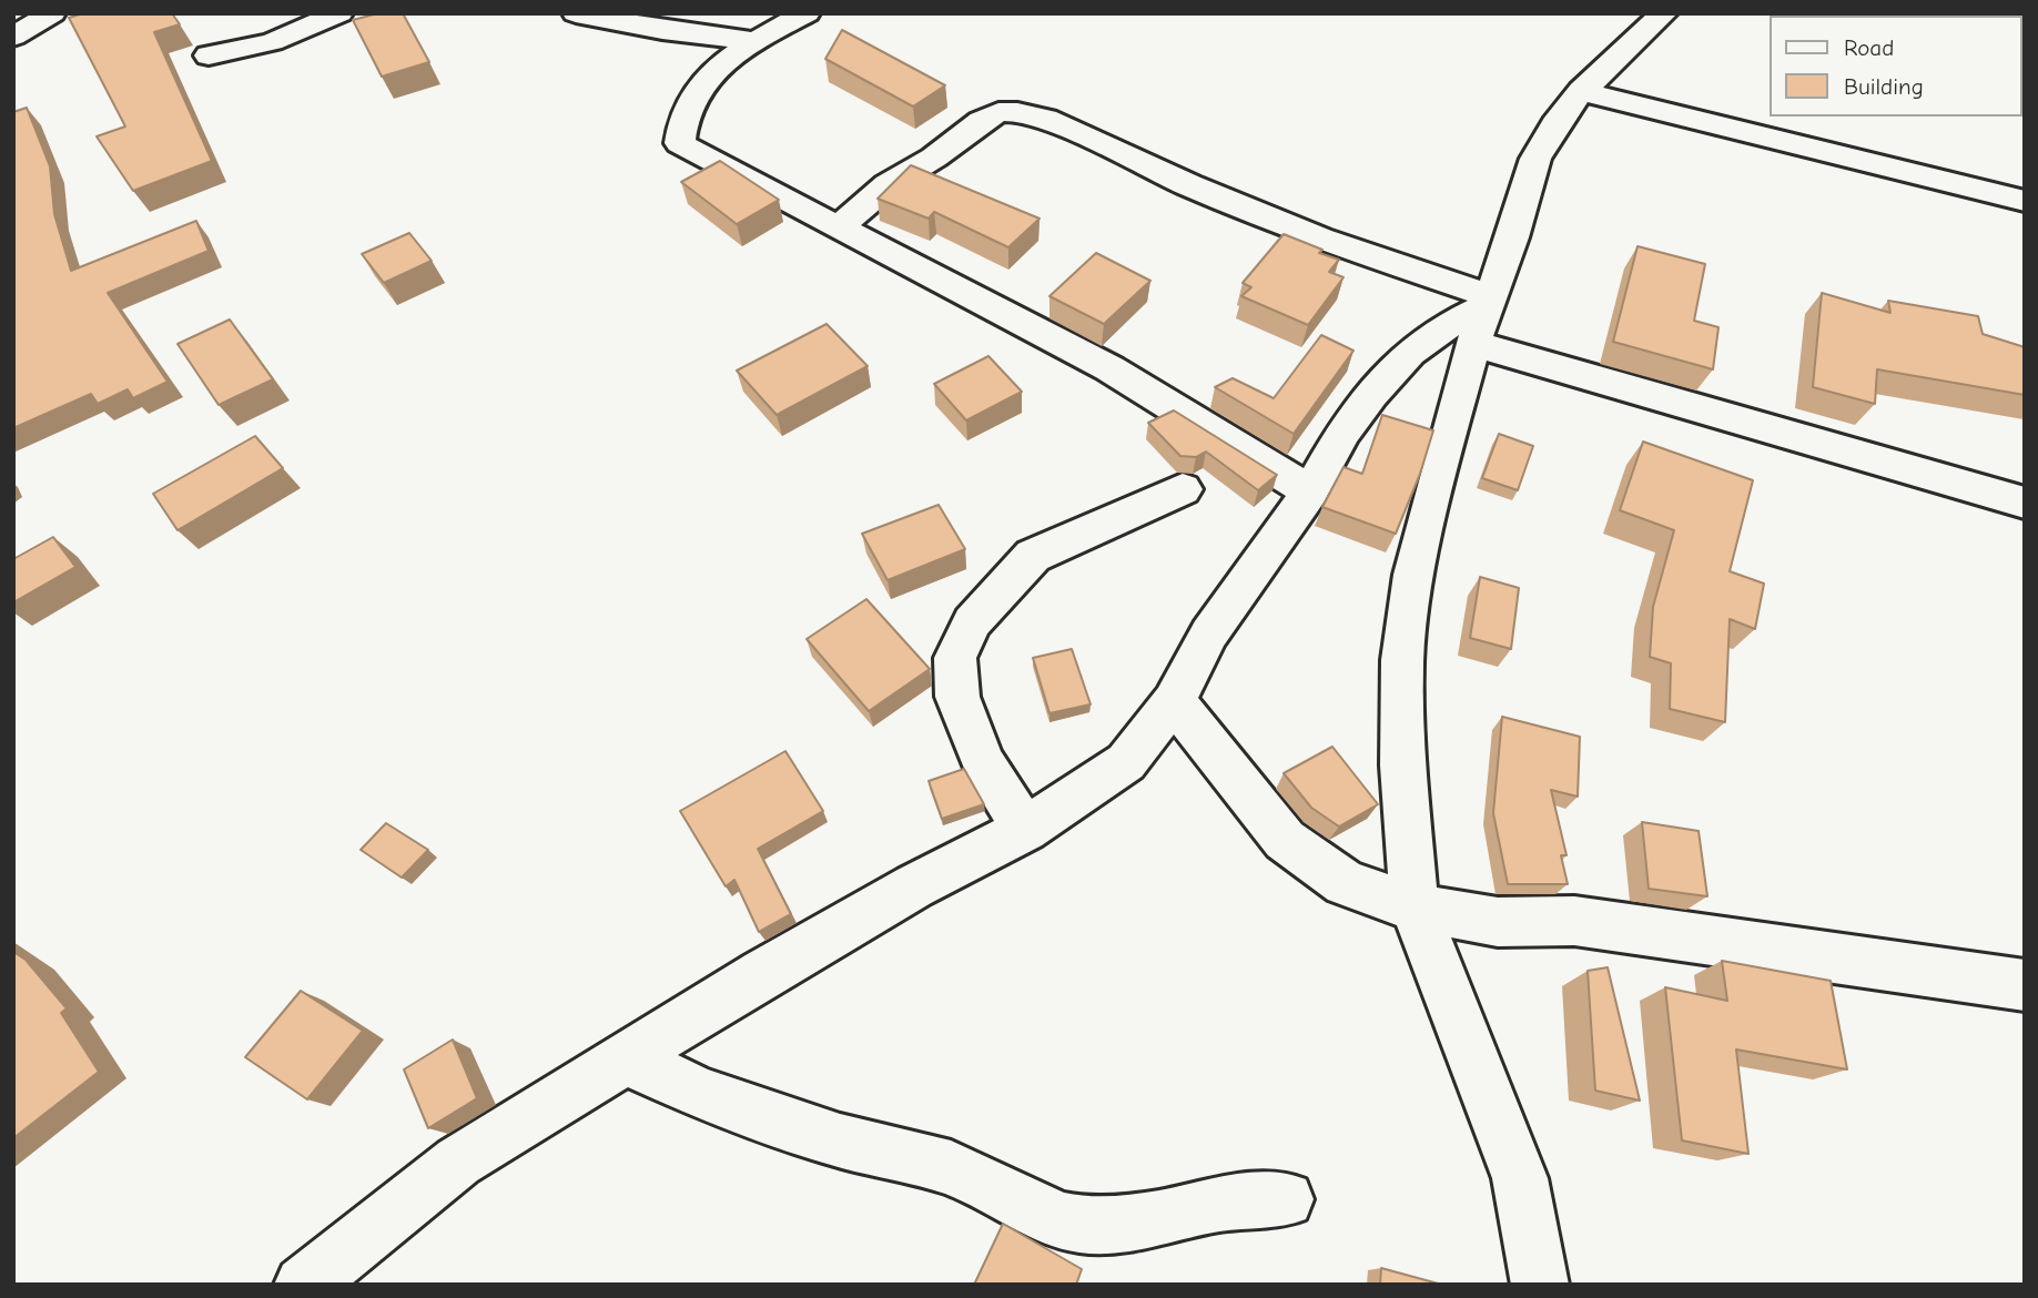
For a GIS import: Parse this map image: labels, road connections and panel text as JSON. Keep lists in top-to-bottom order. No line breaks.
{"legend":["Road","Building"]}
